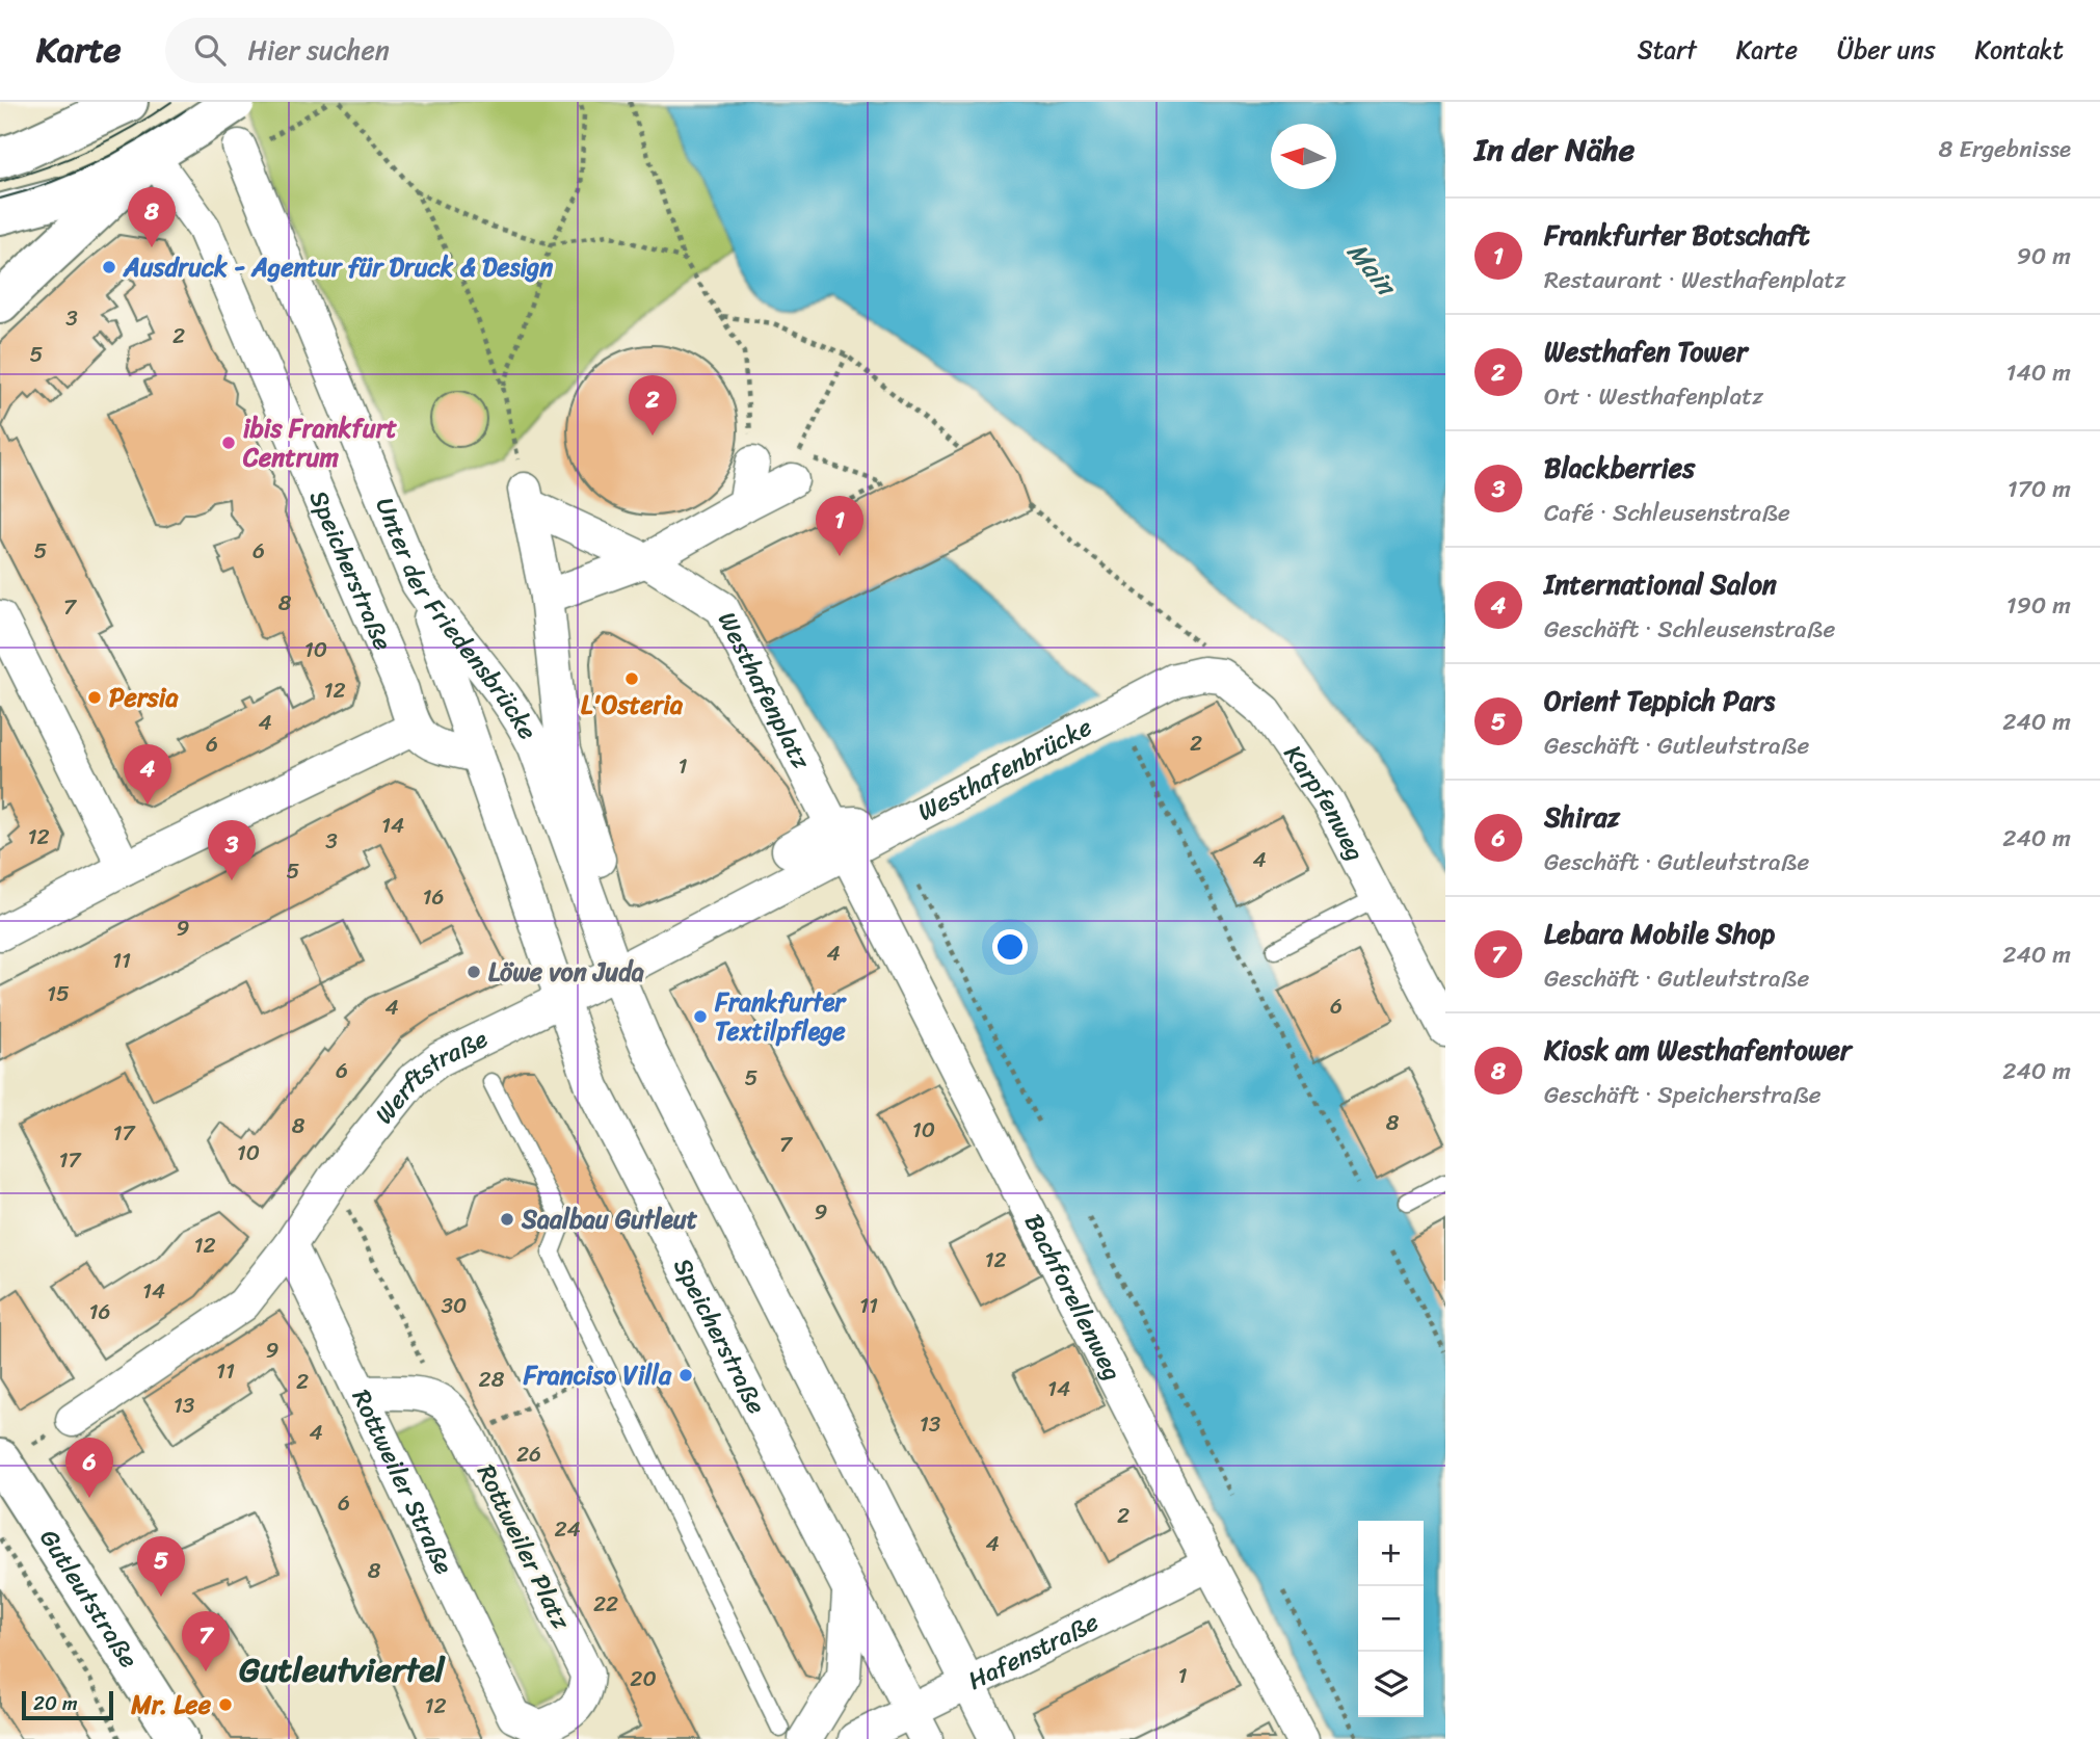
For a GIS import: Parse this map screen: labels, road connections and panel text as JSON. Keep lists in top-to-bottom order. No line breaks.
{"streets":{"main road":["Gutleutstraße"],"street":["Speicherstraße","Unter der Friedensbrücke","Westhafenplatz","Westhafenbrücke","Karpfenweg","Werftstraße","Bachforellenweg","Rottweiler Straße","Rottweiler Platz","Hafenstraße"]},"crossings":[["Speicherstraße","Unter der Friedensbrücke"],["Speicherstraße","Werftstraße"],["Speicherstraße","Hafenstraße"],["Unter der Friedensbrücke","Westhafenplatz"],["Unter der Friedensbrücke","Werftstraße"],["Westhafenplatz","Westhafenbrücke"],["Westhafenplatz","Werftstraße"],["Westhafenplatz","Bachforellenweg"],["Westhafenbrücke","Karpfenweg"],["Westhafenbrücke","Werftstraße"],["Westhafenbrücke","Bachforellenweg"],["Werftstraße","Bachforellenweg"],["Werftstraße","Rottweiler Straße"],["Bachforellenweg","Hafenstraße"],["Rottweiler Straße","Rottweiler Platz"]],"districts":["Gutleutviertel"],"water":["Main"],"places":["Ausdruck - Agentur für Druck & Design","ibis Frankfurt Centrum","L'Osteria","Persia","Löwe von Juda","Frankfurter Textilpflege","Saalbau Gutleut","Franciso Villa","Mr. Lee"],"house_numbers":["3","2","5","5","6","8","7","10","12","4","2","6","1","14","12","3","4","5","16","9","4","11","15","6","4","6","5","8","8","10","17","7","10","17","9","12","12","14","30","11","16","9","11","28","2","14","13","13","4","26","6","2","24","4","8","22","1","20","12"],"scale_bar":"20 m","north":"left","page":{"header":"Karte","search":"Hier suchen","nav":["Start","Karte","Über uns","Kontakt"],"heading":["In der Nähe","8 Ergebnisse"],"pins":["8","2","1","4","3","6","5","7"],"list":[{"mark":"1","name":"Frankfurter Botschaft","note":"Restaurant · Westhafenplatz","value":"90 m"},{"mark":"2","name":"Westhafen Tower","note":"Ort · Westhafenplatz","value":"140 m"},{"mark":"3","name":"Blackberries","note":"Café · Schleusenstraße","value":"170 m"},{"mark":"4","name":"International Salon","note":"Geschäft · Schleusenstraße","value":"190 m"},{"mark":"5","name":"Orient Teppich Pars","note":"Geschäft · Gutleutstraße","value":"240 m"},{"mark":"6","name":"Shiraz","note":"Geschäft · Gutleutstraße","value":"240 m"},{"mark":"7","name":"Lebara Mobile Shop","note":"Geschäft · Gutleutstraße","value":"240 m"},{"mark":"8","name":"Kiosk am Westhafentower","note":"Geschäft · Speicherstraße","value":"240 m"}],"map_buttons":["+","−"],"scale":"20 m"}}
